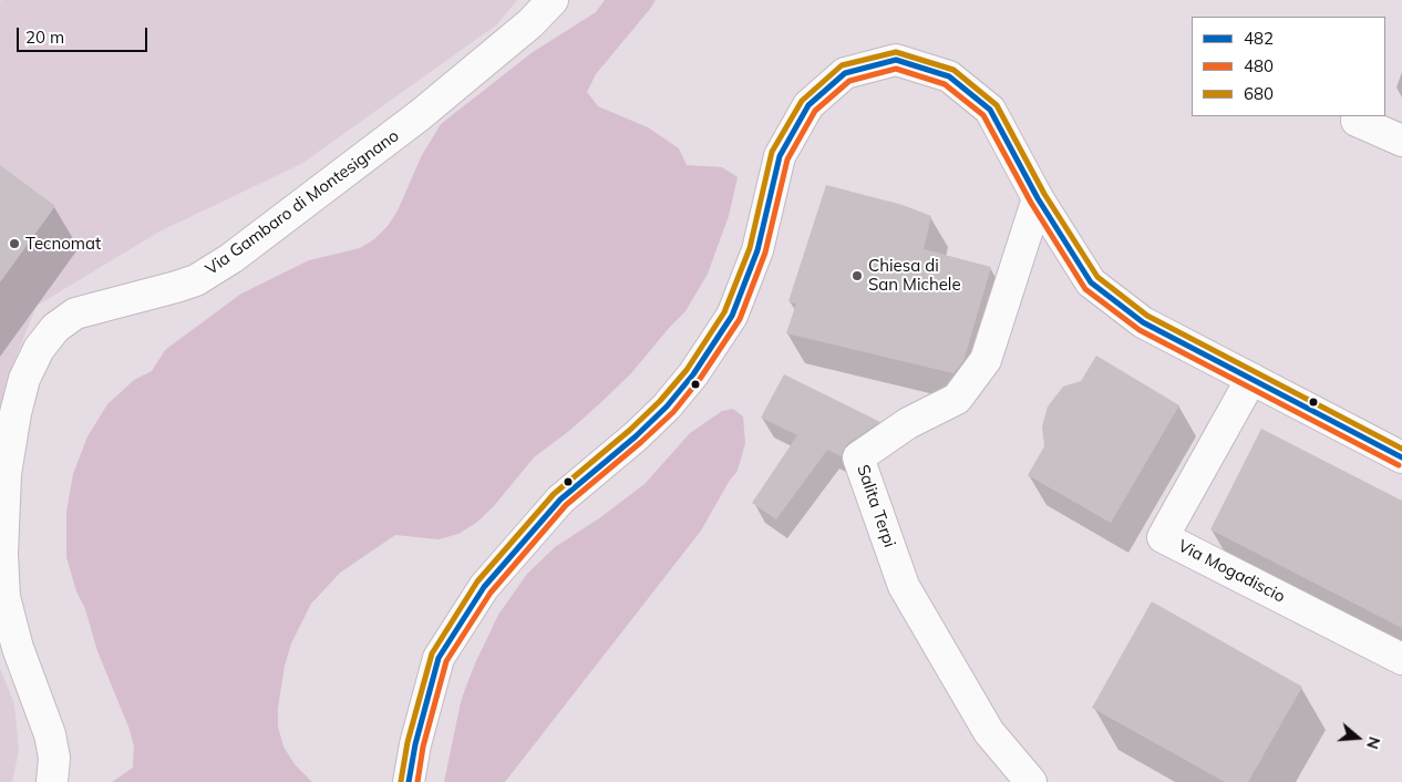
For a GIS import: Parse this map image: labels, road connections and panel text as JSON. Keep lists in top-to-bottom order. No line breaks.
{"streets":{"street":["Via Gambaro di Montesignano","Salita Terpi","Via Mogadiscio"]},"places":["Tecnomat","Chiesa di San Michele"],"lines":["transit line 680","transit line 482","transit line 480"],"legend":["482","480","680"],"scale_bar":"20 m","north":"right"}
